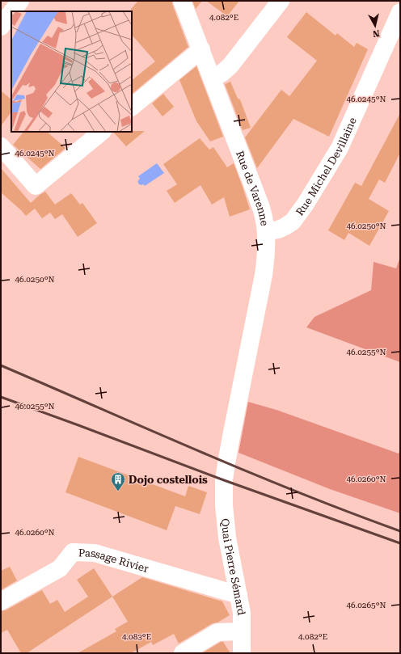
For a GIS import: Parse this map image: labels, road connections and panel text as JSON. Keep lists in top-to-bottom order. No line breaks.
{"streets":{"street":["Rue Michel Devillaine","Rue de Varenne","Passage Rivier","Quai Pierre Sémard"]},"crossings":[["Rue Michel Devillaine","Rue de Varenne"],["Rue de Varenne","Quai Pierre Sémard"],["Passage Rivier","Quai Pierre Sémard"]],"places":{"building":["Dojo costellois"]},"north":"bottom","coordinates":["4.082°E","46.0245°N","46.0250°N","46.0255°N","46.0260°N","46.0265°N","4.083°E"]}
